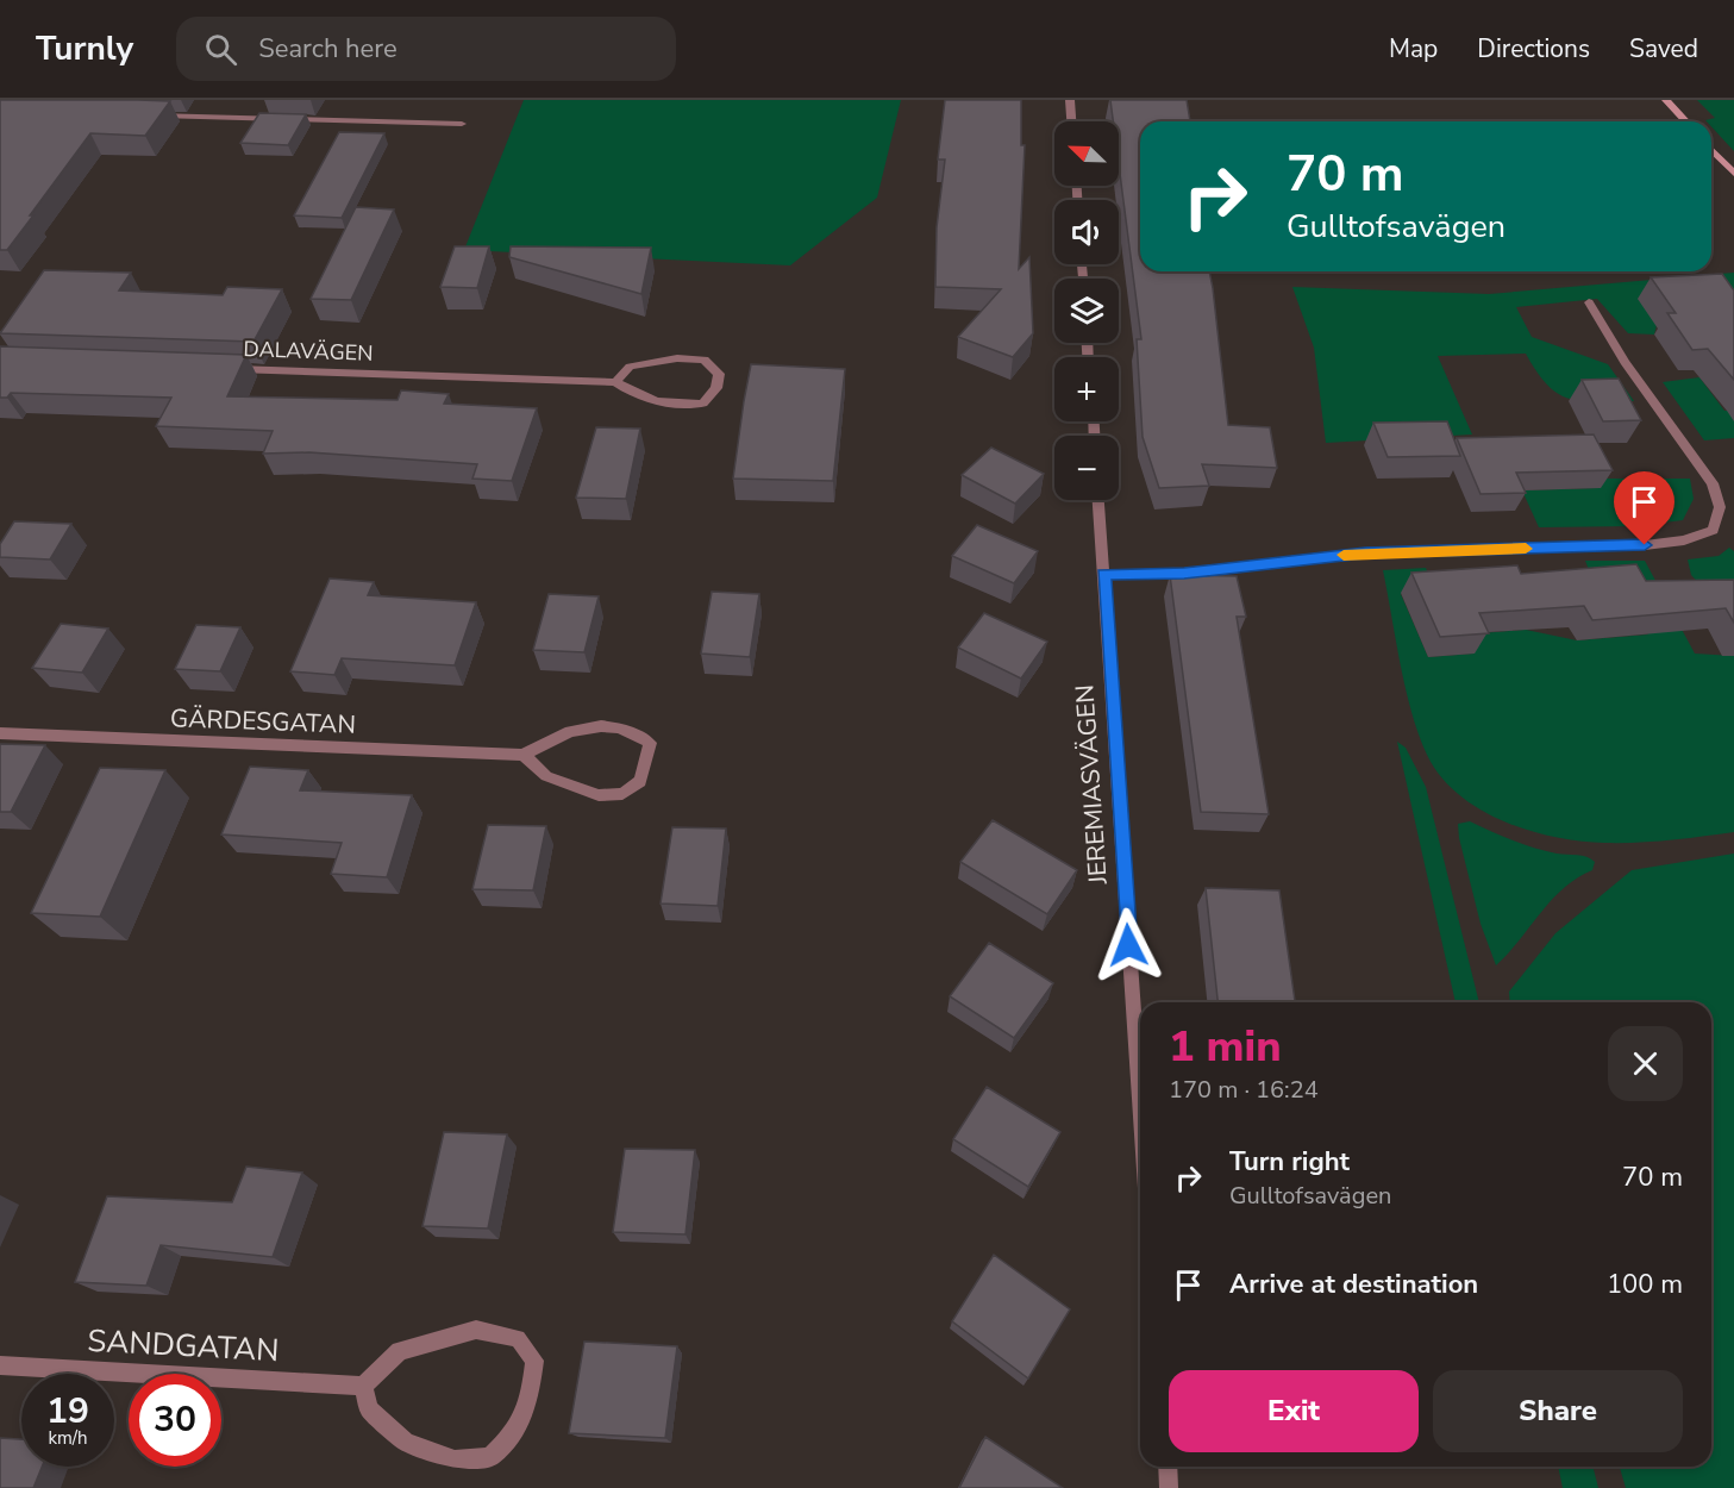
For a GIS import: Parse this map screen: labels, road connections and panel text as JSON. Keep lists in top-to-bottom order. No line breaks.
{"streets":{"street":["DALAVÄGEN","GÄRDESGATAN","JEREMIASVÄGEN","SANDGATAN"]},"north":"top left","page":{"header":"Turnly","search":"Search here","nav":["Map","Directions","Saved"],"map_buttons":["+","−"],"turn":["70 m","Gulltofsavägen"],"heading":["1 min","170 m · 16:24"],"list":[{"name":"Turn right","note":"Gulltofsavägen","value":"70 m"},{"name":"Arrive at destination","value":"100 m"}],"buttons":["Exit","Share"],"speed":"19 km/h","limit":"30"}}
